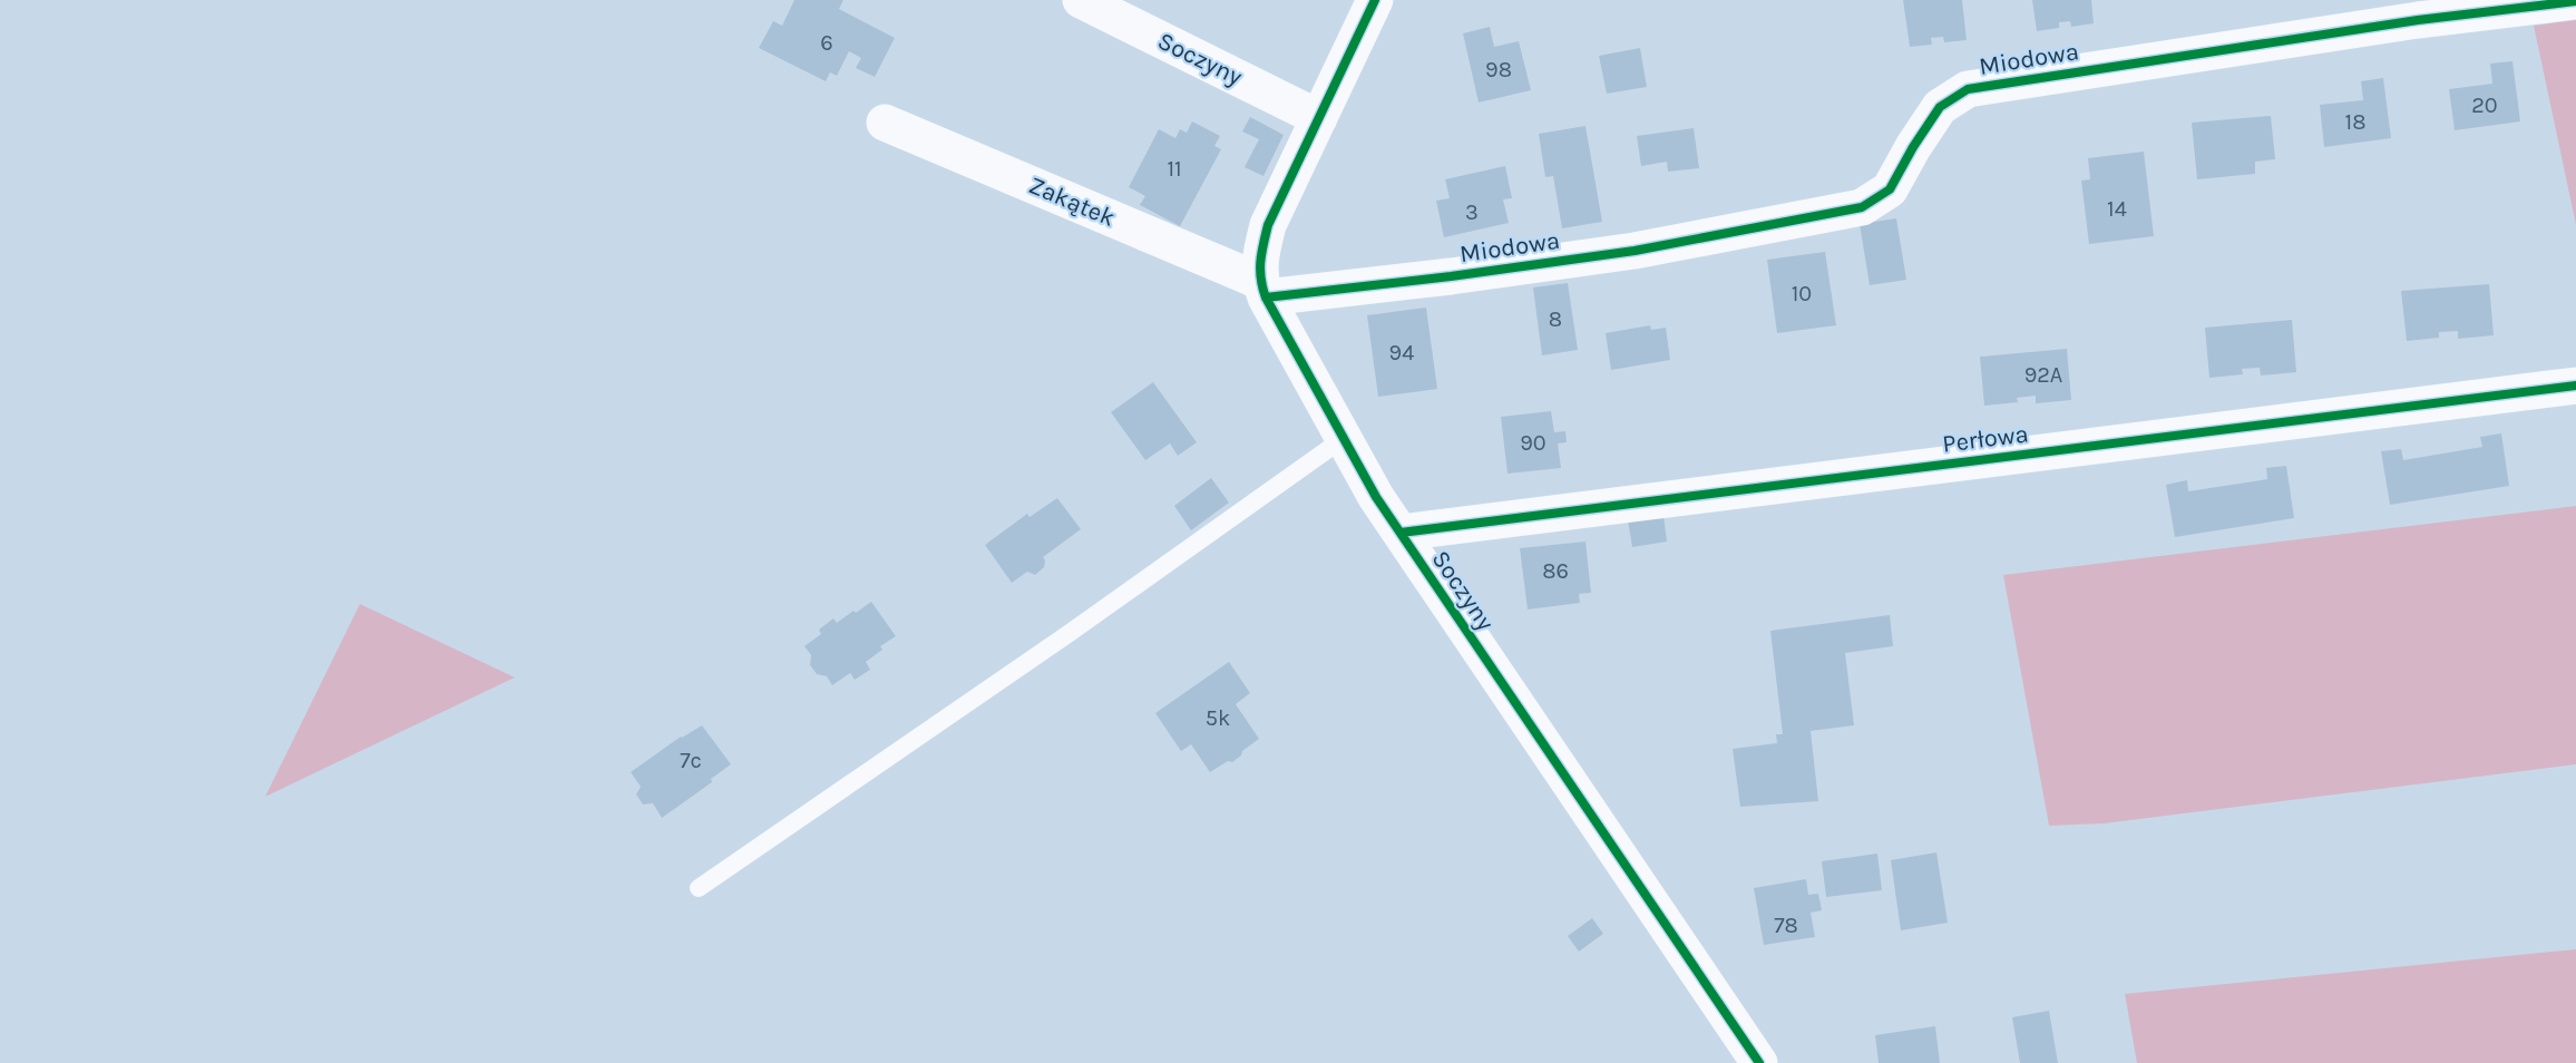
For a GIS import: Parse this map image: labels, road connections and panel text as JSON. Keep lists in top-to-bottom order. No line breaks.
{"streets":{"street":["Soczyny","Miodowa","Zakątek","Perłowa"]},"crossings":[["Soczyny","Miodowa"],["Soczyny","Zakątek"],["Soczyny","Perłowa"],["Miodowa","Zakątek"]],"house_numbers":["6","98","20","18","11","14","3","10","8","94","92A","90","86","5k","7c","78"]}
